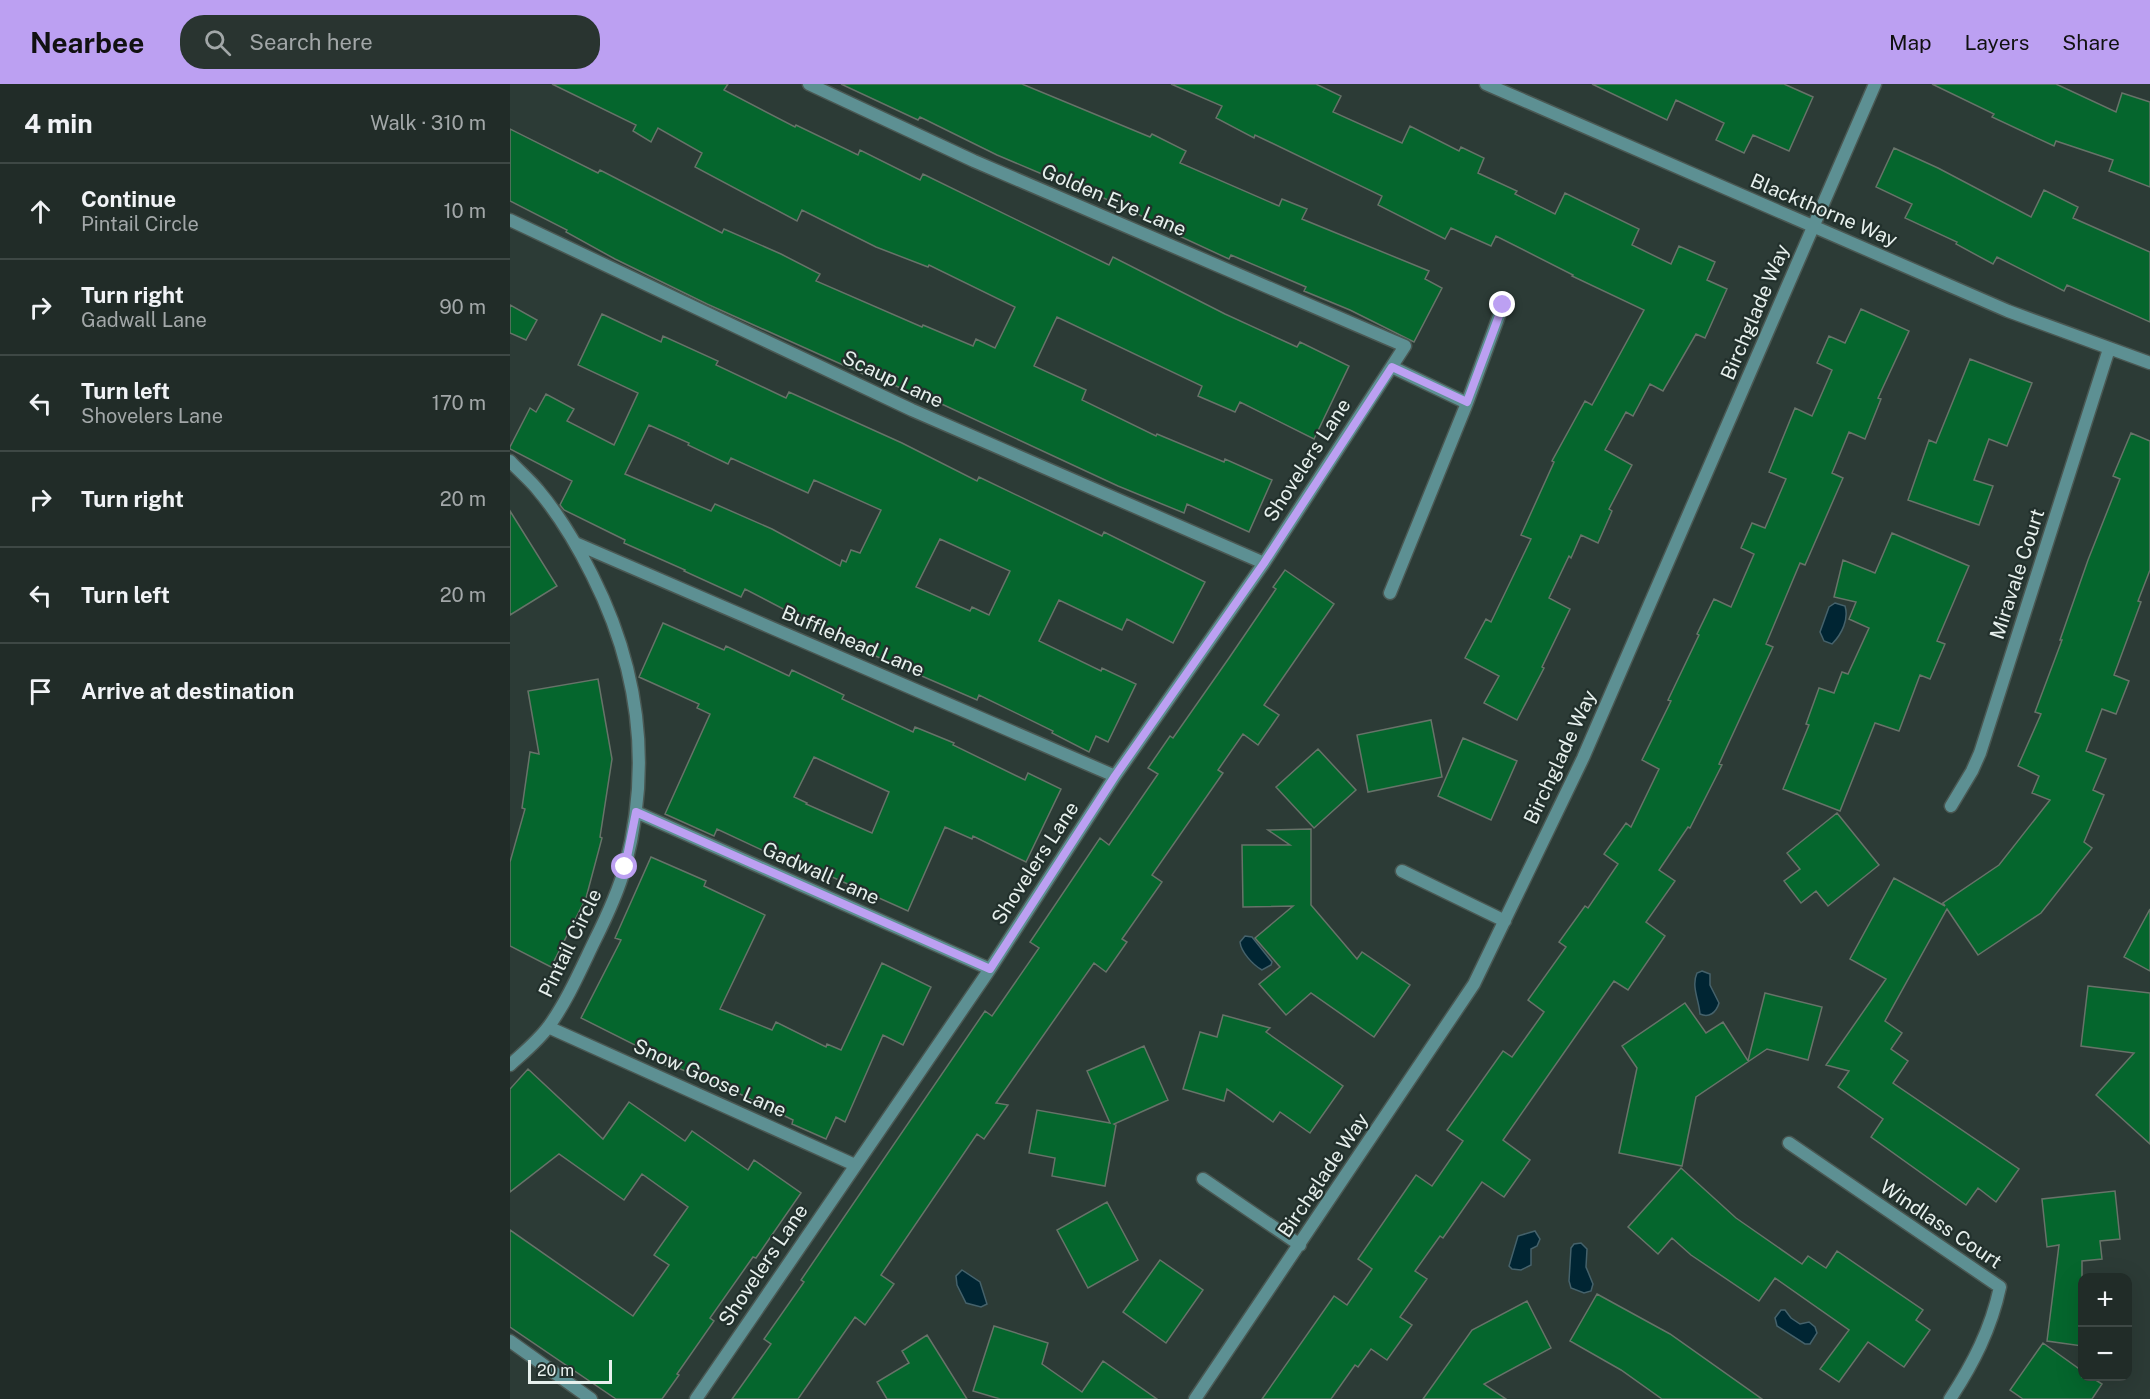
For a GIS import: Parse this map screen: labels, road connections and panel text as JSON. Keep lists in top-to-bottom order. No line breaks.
{"streets":{"street":["Golden Eye Lane","Blackthorne Way","Birchglade Way","Scaup Lane","Shovelers Lane","Miravale Court","Bufflehead Lane","Gadwall Lane","Pintail Circle","Snow Goose Lane","Windlass Court"]},"crossings":[["Golden Eye Lane","Shovelers Lane"],["Blackthorne Way","Birchglade Way"],["Blackthorne Way","Miravale Court"],["Scaup Lane","Shovelers Lane"],["Shovelers Lane","Bufflehead Lane"],["Shovelers Lane","Gadwall Lane"],["Shovelers Lane","Snow Goose Lane"],["Bufflehead Lane","Pintail Circle"],["Gadwall Lane","Pintail Circle"],["Pintail Circle","Snow Goose Lane"]],"scale_bar":"20 m","page":{"header":"Nearbee","search":"Search here","nav":["Map","Layers","Share"],"heading":["4 min","Walk · 310 m"],"list":[["Continue","Pintail Circle","10 m"],["Turn right","Gadwall Lane","90 m"],["Turn left","Shovelers Lane","170 m"],["Turn right","20 m"],["Turn left","20 m"],"Arrive at destination"],"map_buttons":["+","−"],"scale":"20 m"}}
